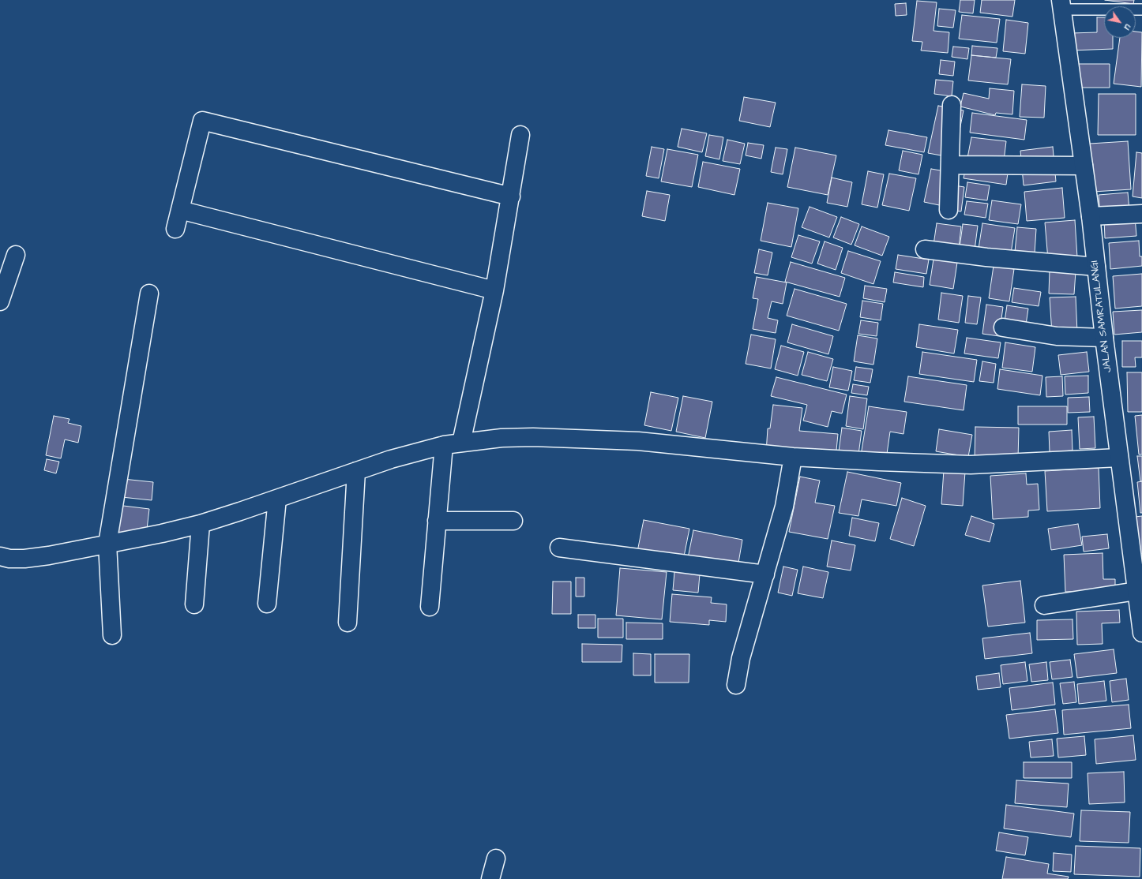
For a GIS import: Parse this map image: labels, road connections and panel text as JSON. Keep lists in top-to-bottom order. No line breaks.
{"streets":{"street":["JALAN SAMRATULANGI"]},"north":"bottom right"}
